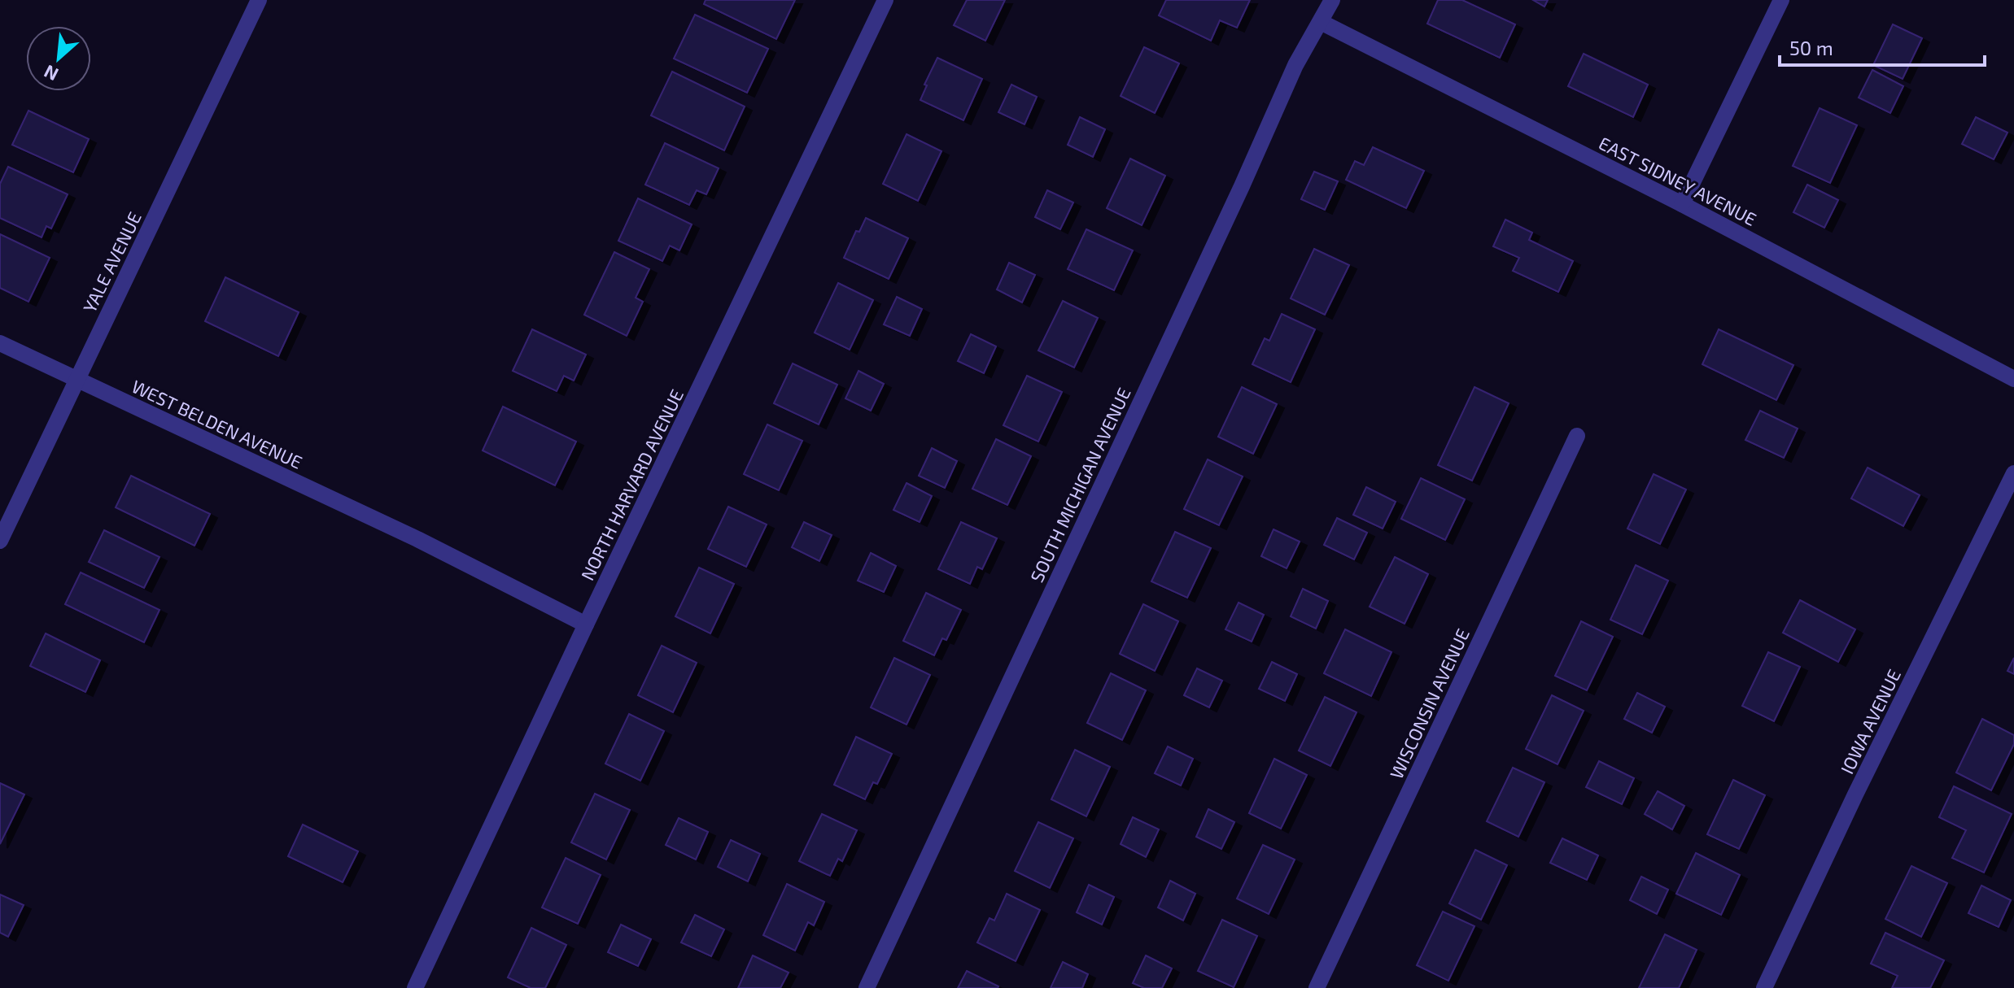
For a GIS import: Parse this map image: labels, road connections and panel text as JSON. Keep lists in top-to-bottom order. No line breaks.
{"streets":{"street":["EAST SIDNEY AVENUE","YALE AVENUE","WEST BELDEN AVENUE","NORTH HARVARD AVENUE","SOUTH MICHIGAN AVENUE","WISCONSIN AVENUE","IOWA AVENUE"]},"crossings":[["EAST SIDNEY AVENUE","SOUTH MICHIGAN AVENUE"],["YALE AVENUE","WEST BELDEN AVENUE"],["WEST BELDEN AVENUE","NORTH HARVARD AVENUE"]],"scale_bar":"50 m","north":"bottom left"}
